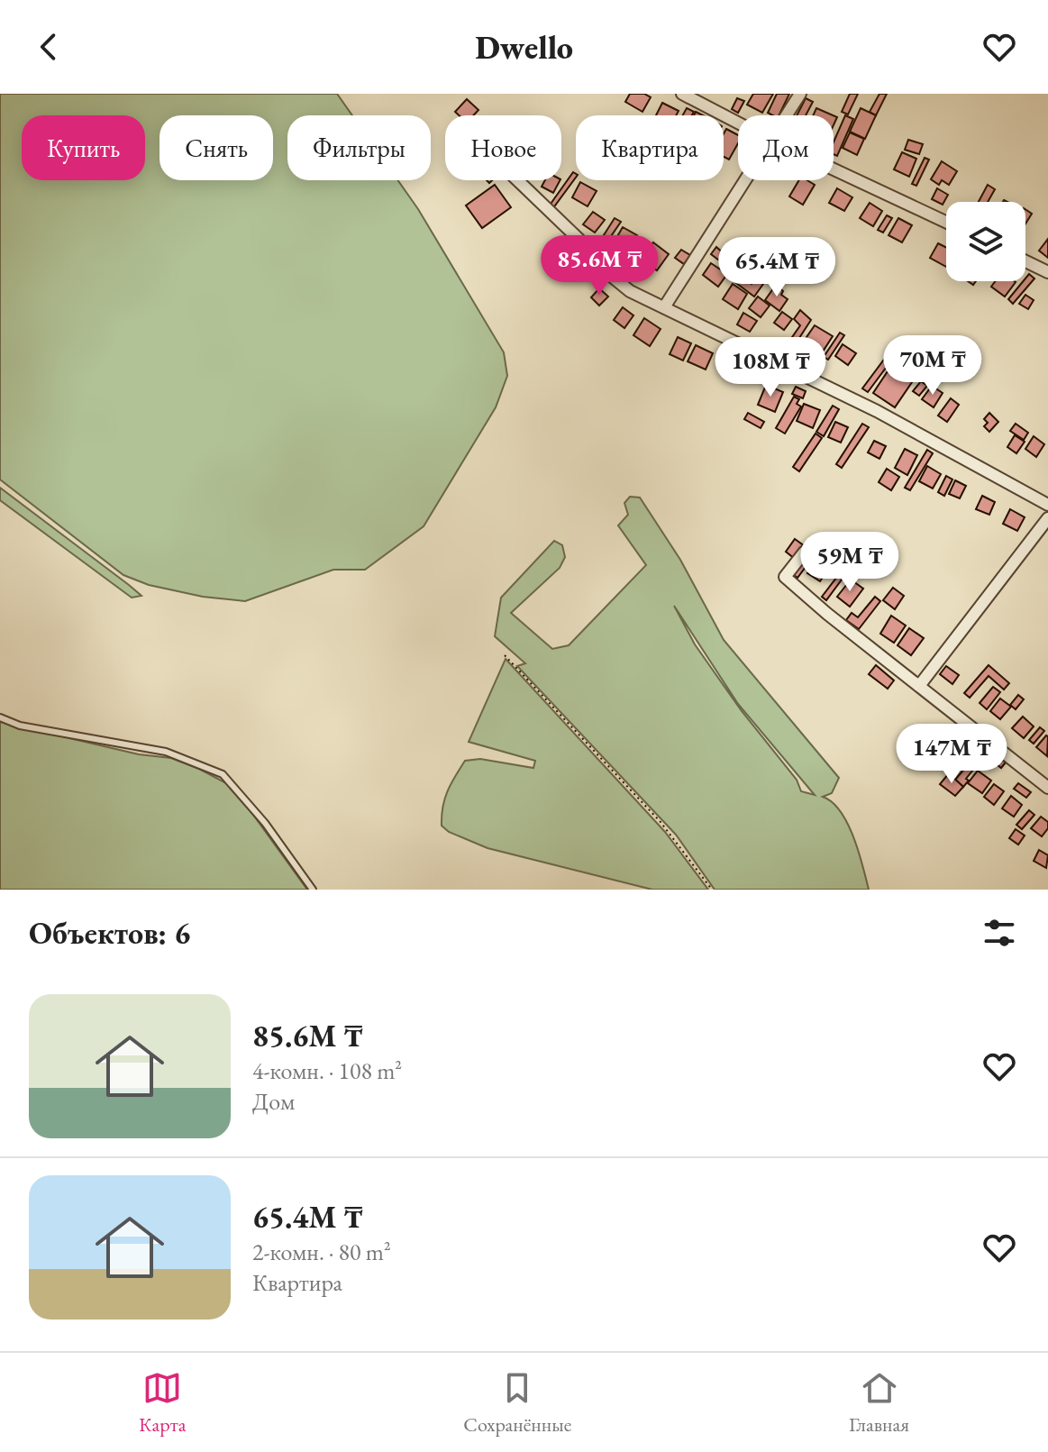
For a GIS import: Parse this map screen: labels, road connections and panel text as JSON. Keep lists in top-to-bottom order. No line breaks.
{"page":{"header":"Dwello","chip":["Купить","Снять","Фильтры","Новое","Квартира","Дом"],"price":["85.6M ₸","65.4M ₸","70M ₸","108M ₸","59M ₸","147M ₸"],"heading":"Объектов: 6","list":[{"name":"85.6M ₸","note":"4-комн. · 108 m² · Дом"},{"name":"65.4M ₸","note":"2-комн. · 80 m² · Квартира"}],"tabs":["Карта","Сохранённые","Главная"]}}
